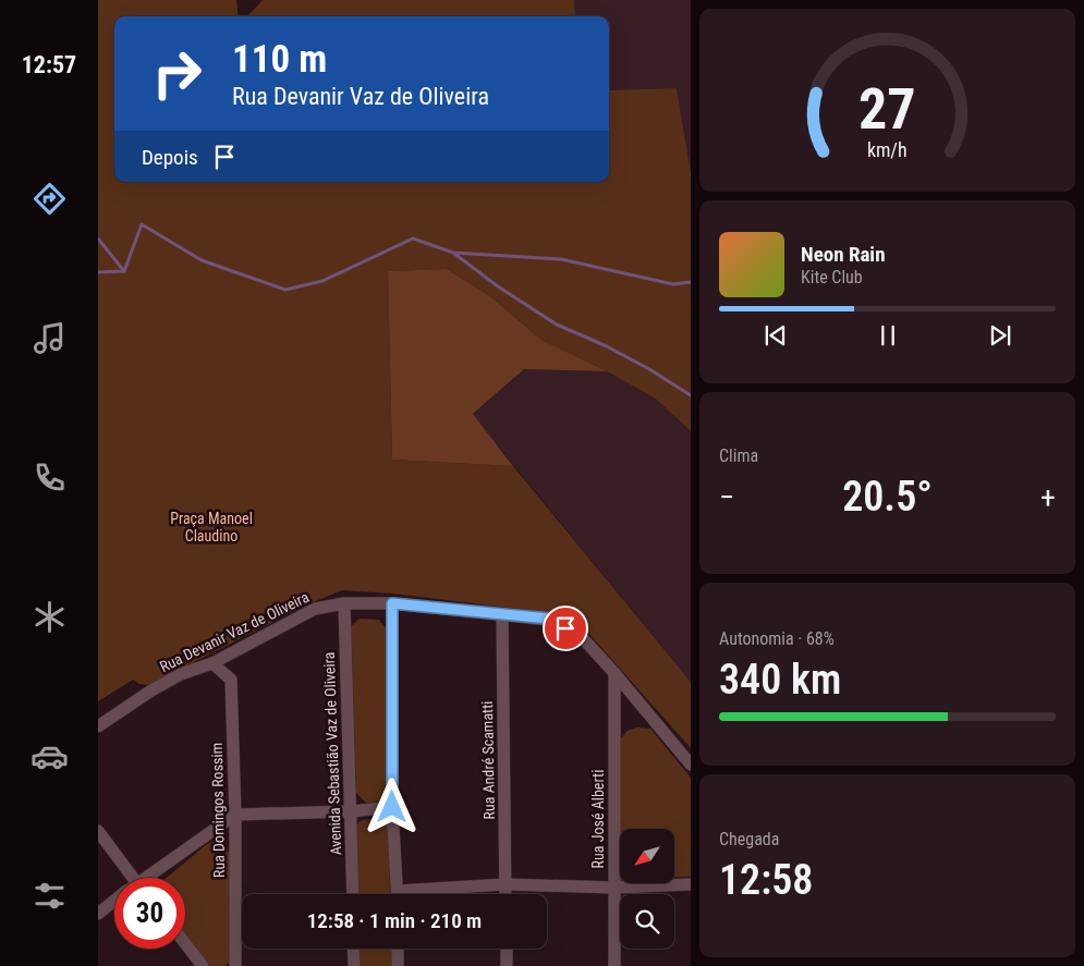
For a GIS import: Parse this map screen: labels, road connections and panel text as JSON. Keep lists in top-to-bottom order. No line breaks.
{"streets":{"street":["Rua Devanir Vaz de Oliveira","Avenida Sebastião Vaz de Oliveira","Rua André Scamatti","Rua Domingos Rossim","Rua José Alberti"]},"crossings":[["Rua Devanir Vaz de Oliveira","Avenida Sebastião Vaz de Oliveira"],["Rua Devanir Vaz de Oliveira","Rua André Scamatti"],["Rua Devanir Vaz de Oliveira","Rua Domingos Rossim"],["Rua Devanir Vaz de Oliveira","Rua José Alberti"]],"parks":["Praça Manoel Claudino"],"north":"bottom left","page":{"tabs":"12:57","turn":["110 m","Rua Devanir Vaz de Oliveira"],"then":"Depois","song":["Neon Rain","Kite Club"],"tile":["Clima",["Autonomia · 68%","340 km"],["Chegada","12:58"]],"heat":["−","20.5°","+"],"limit":"30","trip":"12:58 · 1 min · 210 m","gauge":["27","km/h"]}}
